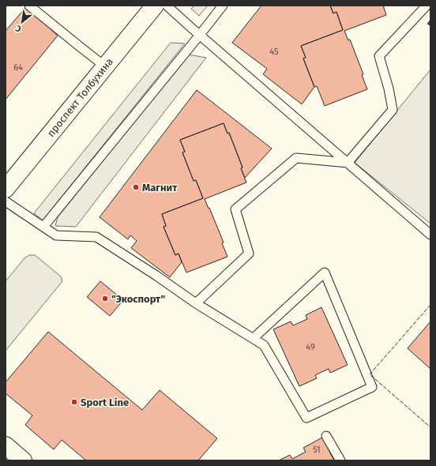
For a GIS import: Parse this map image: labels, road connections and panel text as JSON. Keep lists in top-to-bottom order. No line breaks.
{"streets":{"main road":["проспект Толбухина"]},"places":["Магнит","\"Экоспорт\"","Sport Line"],"house_numbers":["45","64","49","51"],"north":"bottom left"}
